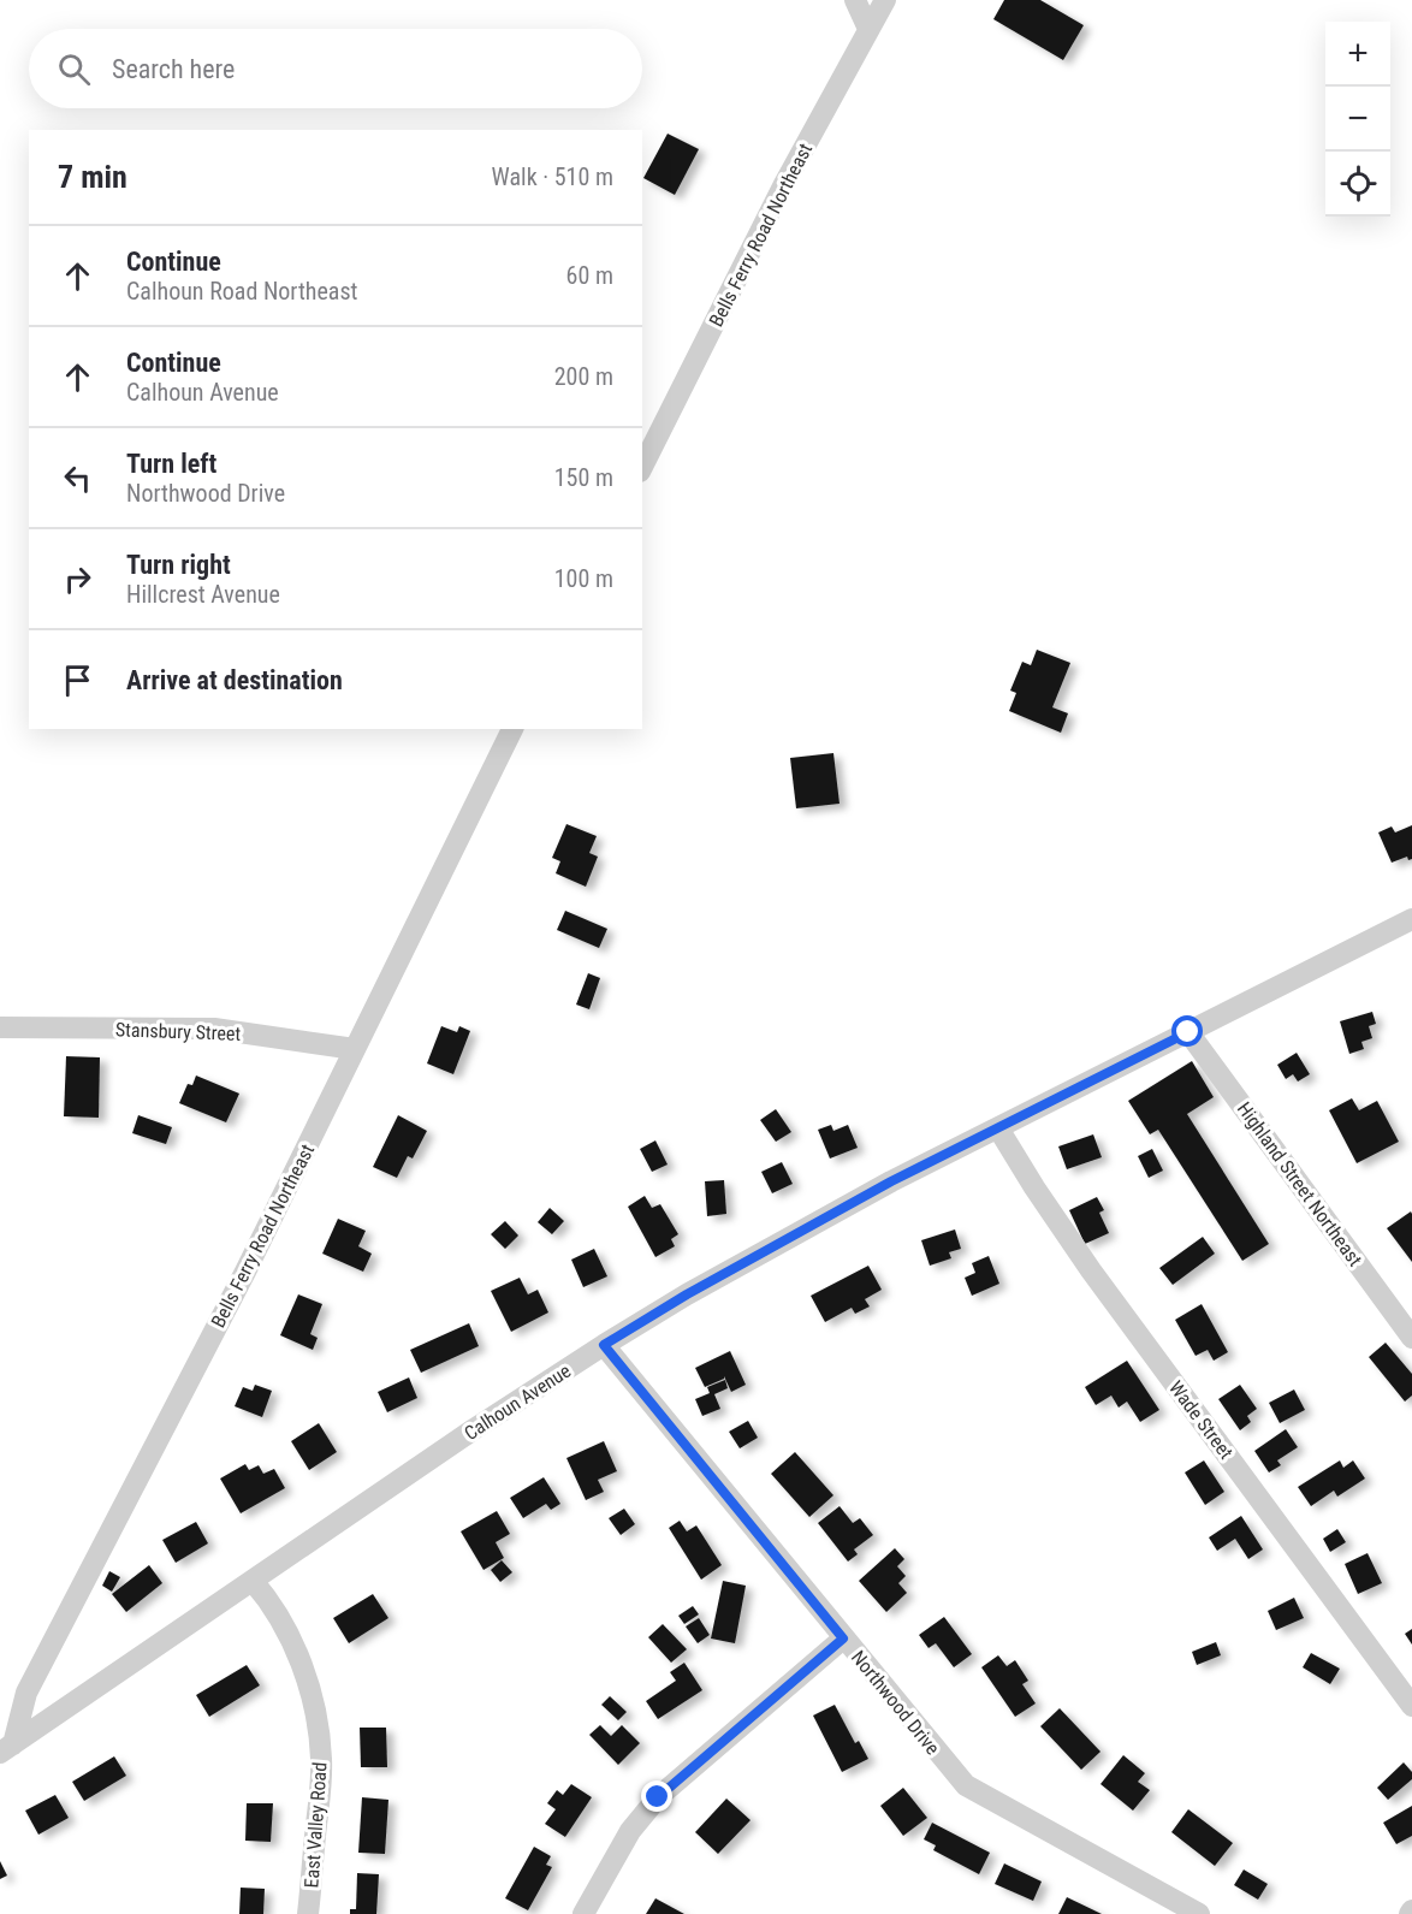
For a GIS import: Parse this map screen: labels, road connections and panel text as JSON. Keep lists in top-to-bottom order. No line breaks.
{"streets":{"street":["Bells Ferry Road Northeast","Stansbury Street","Highland Street Northeast","Calhoun Avenue","Wade Street","Northwood Drive","East Valley Road"]},"crossings":[["Bells Ferry Road Northeast","Stansbury Street"],["Bells Ferry Road Northeast","Calhoun Avenue"],["Highland Street Northeast","Calhoun Avenue"],["Calhoun Avenue","Wade Street"],["Calhoun Avenue","Northwood Drive"],["Calhoun Avenue","East Valley Road"]],"page":{"map_buttons":["+","−"],"search":"Search here","heading":["7 min","Walk · 510 m"],"list":[["Continue","Calhoun Road Northeast","60 m"],["Continue","Calhoun Avenue","200 m"],["Turn left","Northwood Drive","150 m"],["Turn right","Hillcrest Avenue","100 m"],"Arrive at destination"]}}
